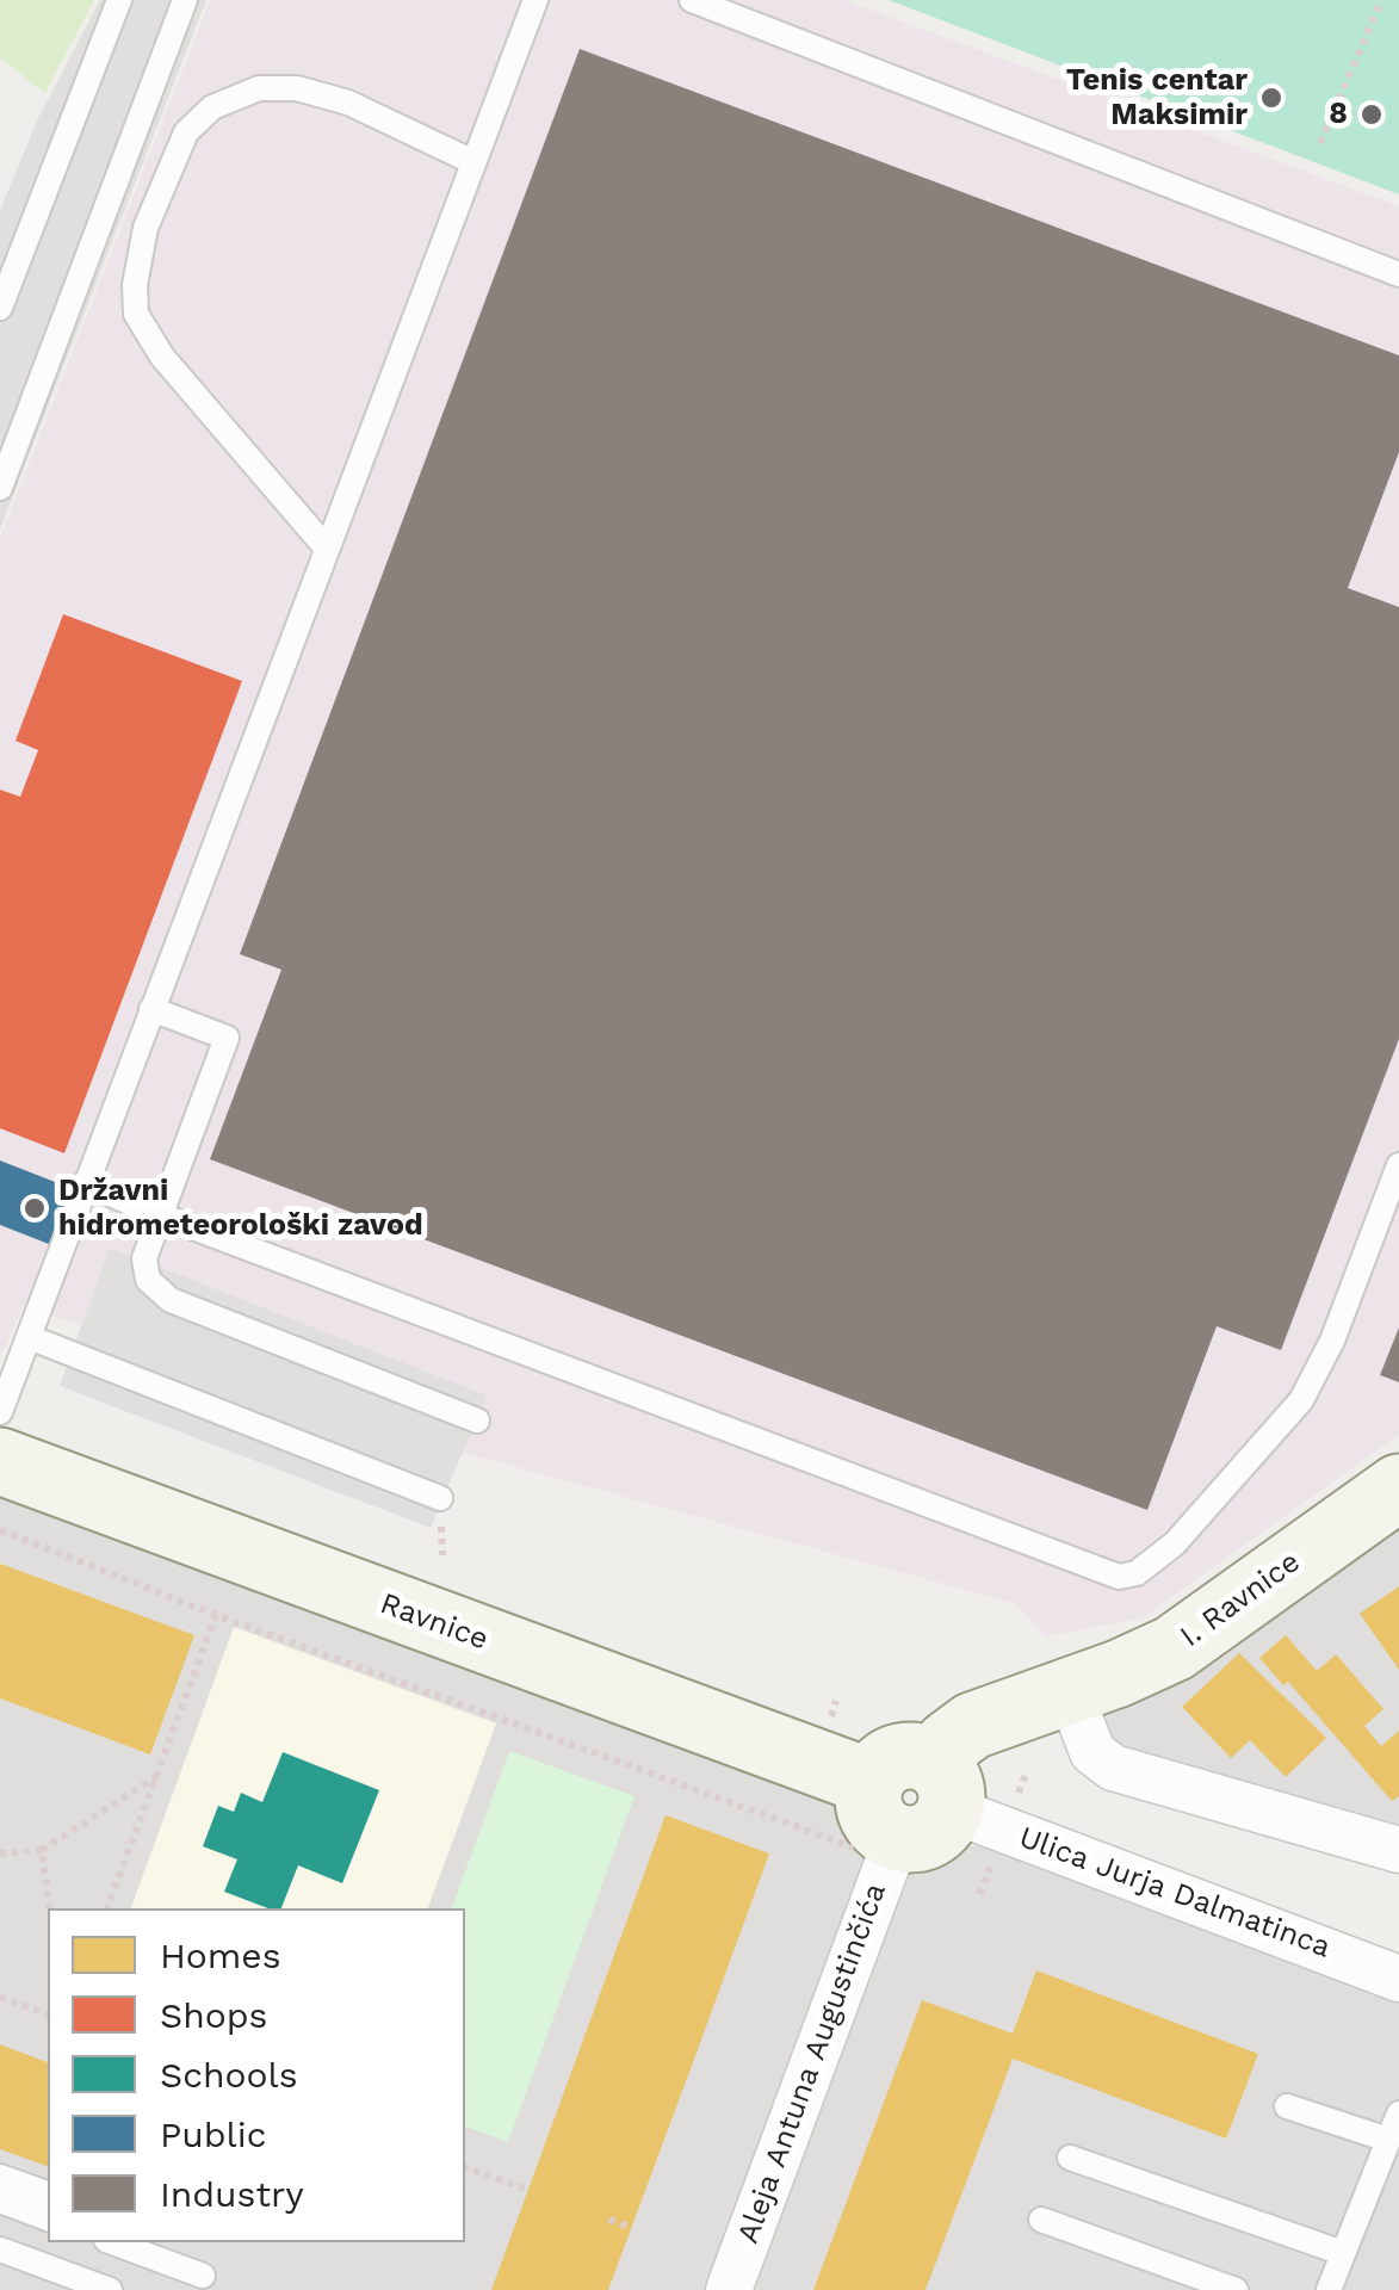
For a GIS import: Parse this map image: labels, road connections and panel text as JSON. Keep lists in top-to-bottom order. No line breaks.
{"streets":{"street":["I. Ravnice","Ravnice","Ulica Jurja Dalmatinca","Aleja Antuna Augustinčića"]},"crossings":[["I. Ravnice","Ravnice"],["I. Ravnice","Ulica Jurja Dalmatinca"],["I. Ravnice","Aleja Antuna Augustinčića"],["Ravnice","Ulica Jurja Dalmatinca"],["Ravnice","Aleja Antuna Augustinčića"],["Ulica Jurja Dalmatinca","Aleja Antuna Augustinčića"]],"places":["Tenis centar Maksimir","8","Državni hidrometeorološki zavod"],"legend":["Homes","Shops","Schools","Public","Industry"]}
